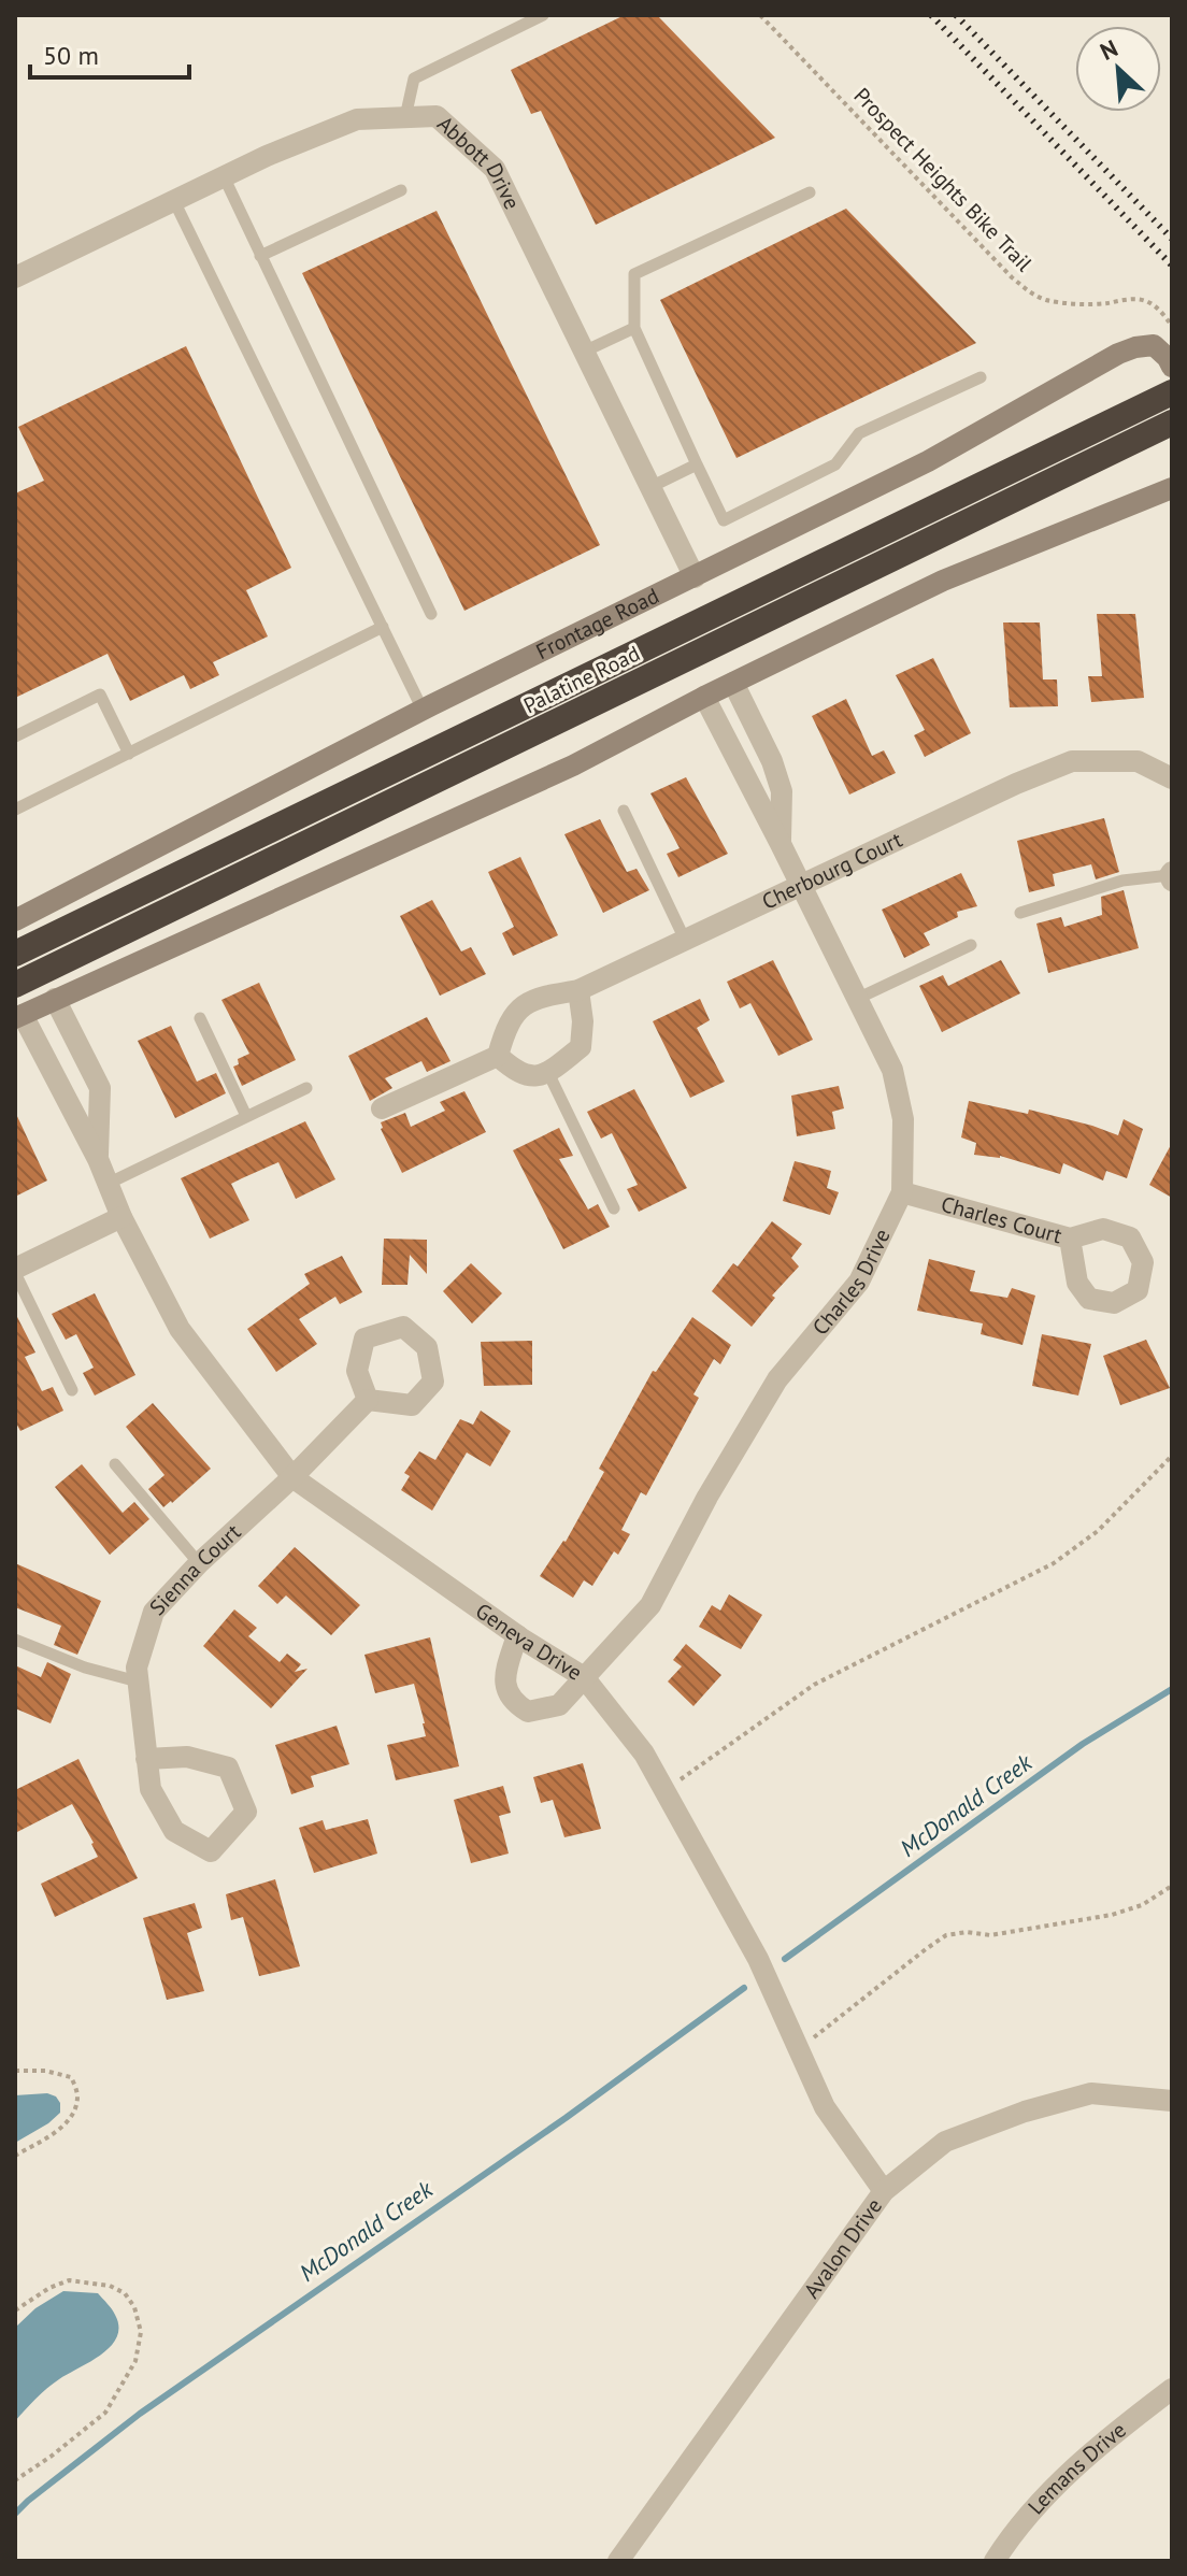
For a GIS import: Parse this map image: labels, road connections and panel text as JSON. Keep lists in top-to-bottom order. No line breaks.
{"streets":{"highway":["Palatine Road"],"street":["Abbott Drive","Frontage Road","Cherbourg Court","Charles Court","Charles Drive","Sienna Court","Geneva Drive","Avalon Drive","Lemans Drive"],"path":["Prospect Heights Bike Trail"]},"crossings":[["Abbott Drive","Frontage Road"],["Cherbourg Court","Charles Drive"],["Charles Court","Charles Drive"],["Charles Drive","Geneva Drive"],["Sienna Court","Geneva Drive"],["Geneva Drive","Avalon Drive"]],"water":["McDonald Creek"],"scale_bar":"50 m","north":"top left"}
